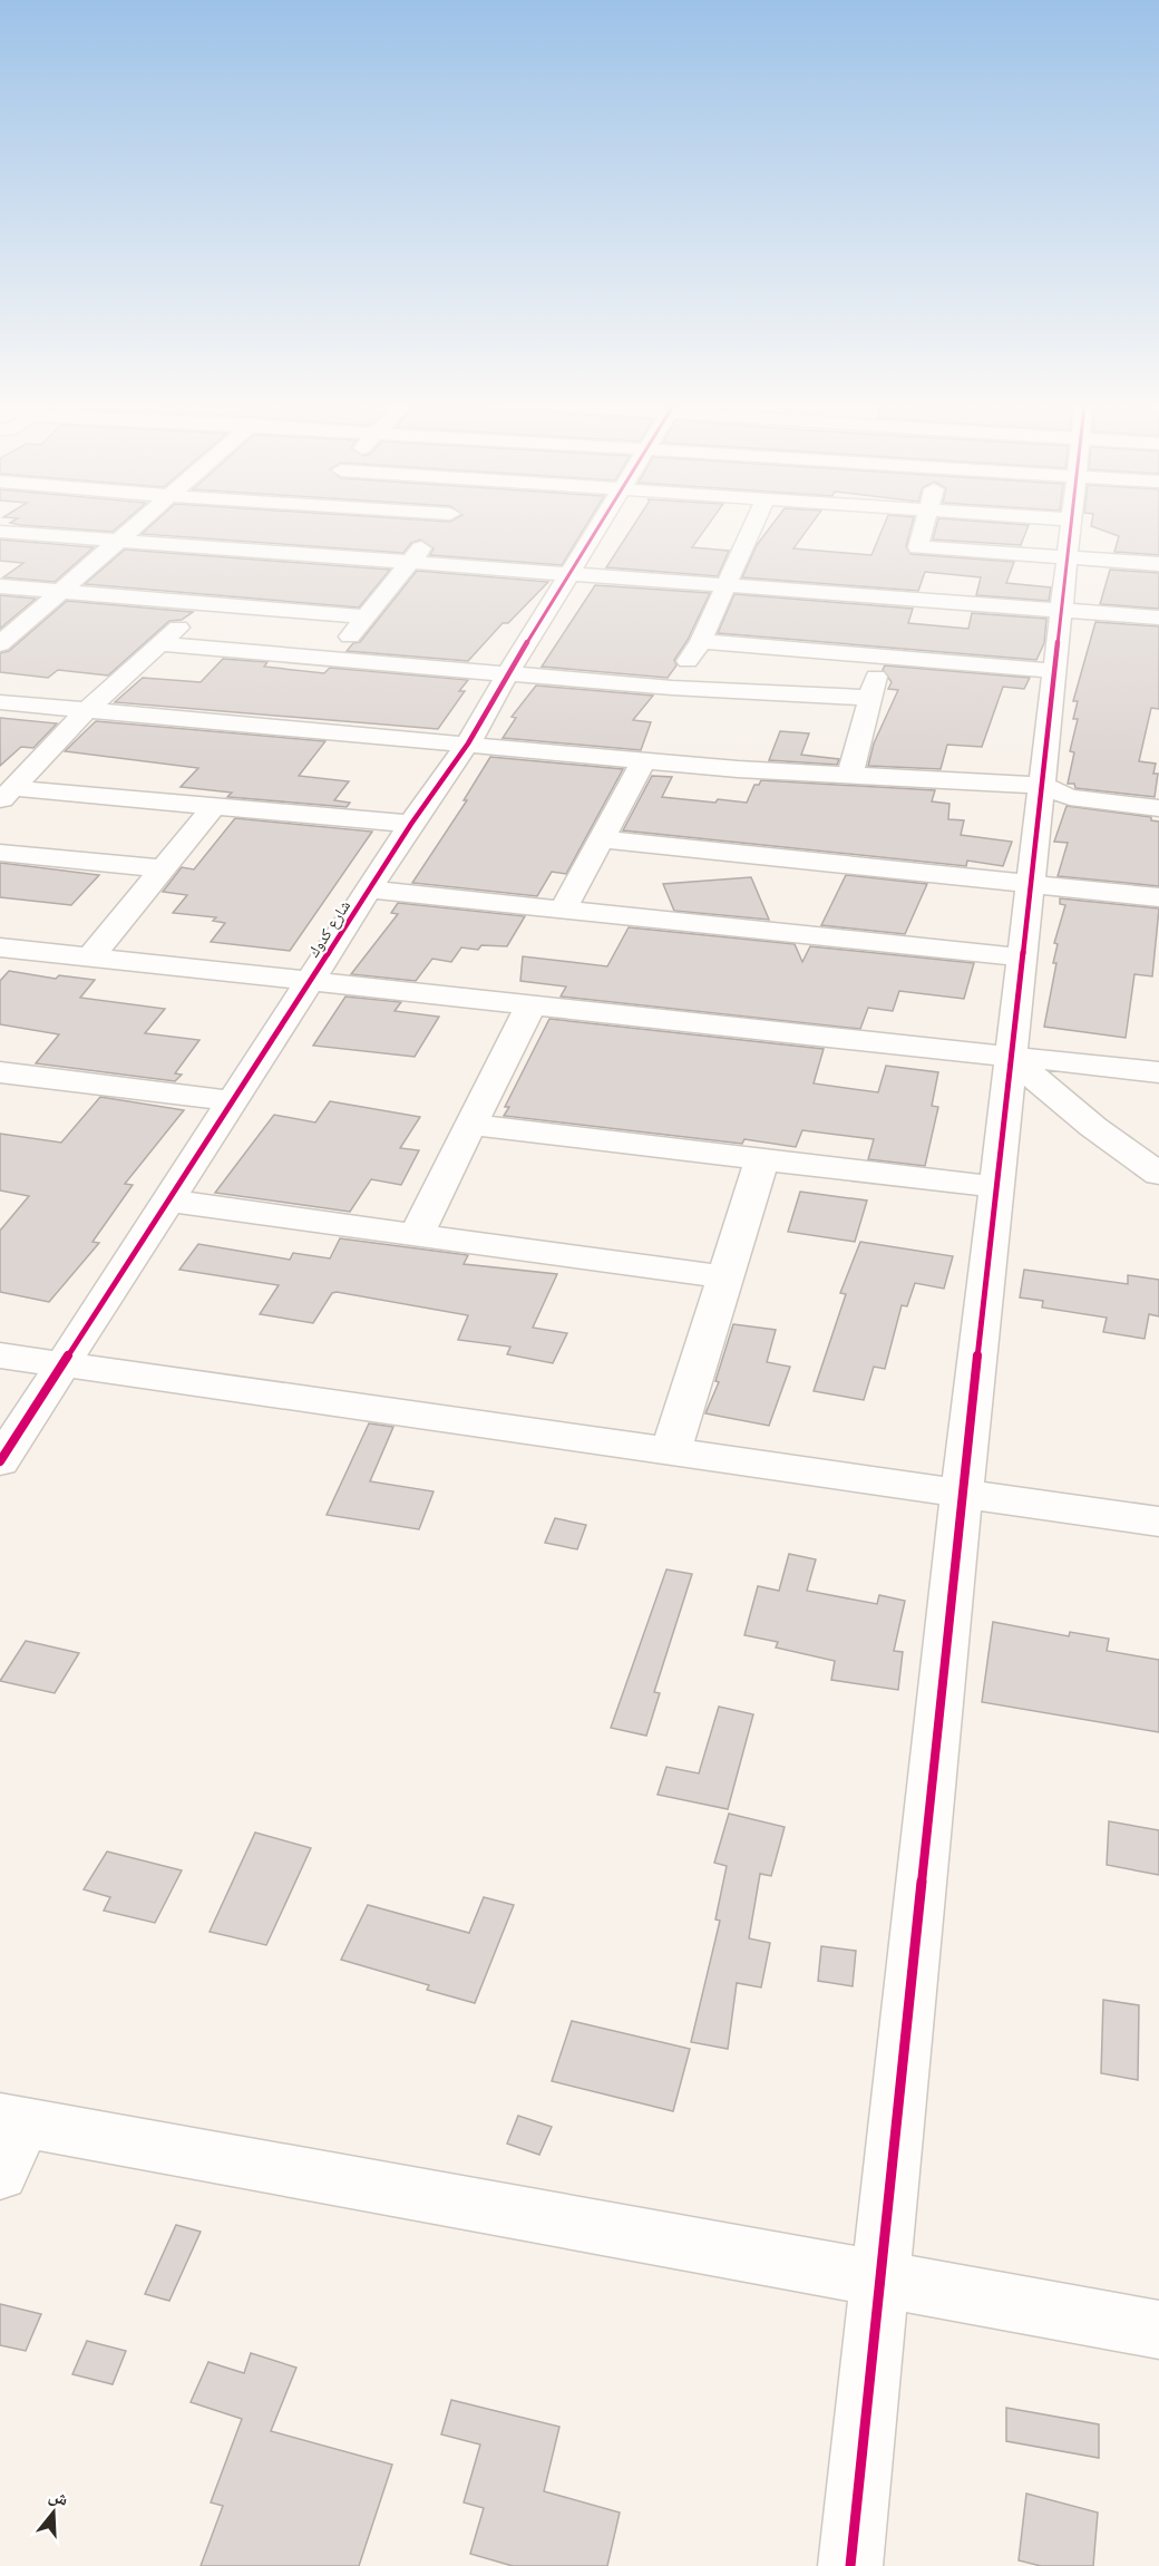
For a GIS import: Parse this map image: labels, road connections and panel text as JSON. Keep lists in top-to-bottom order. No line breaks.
{"streets":{"street":["شارع كدوك"]},"north":"top"}
